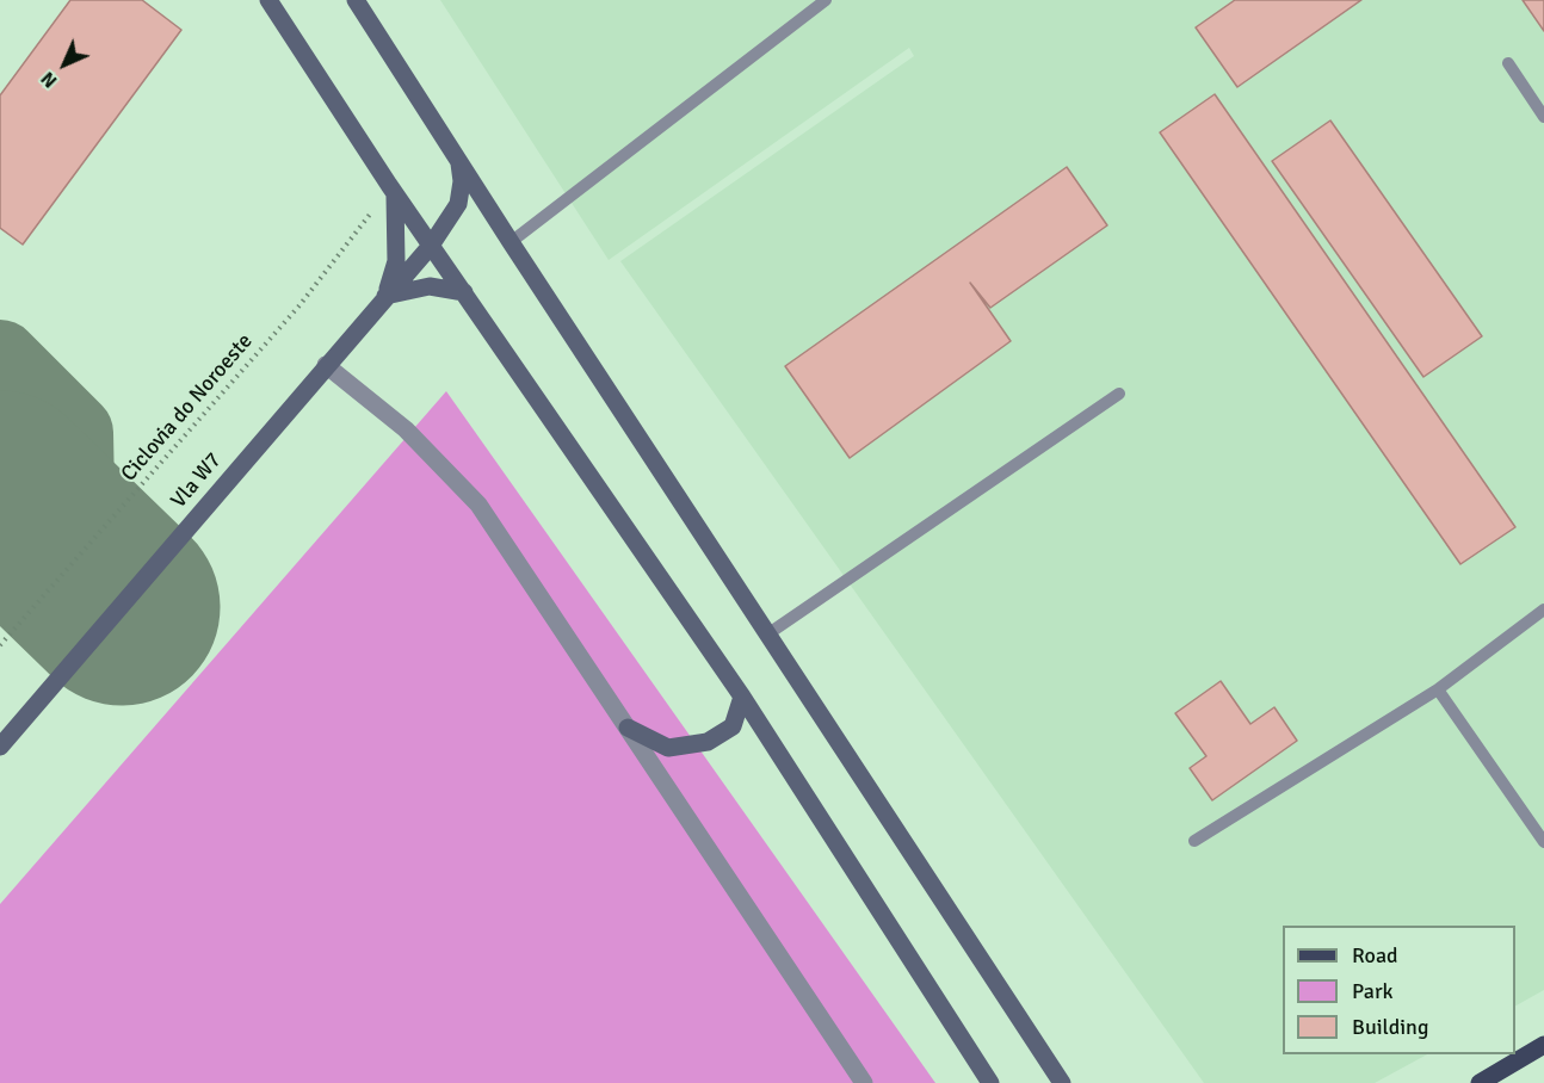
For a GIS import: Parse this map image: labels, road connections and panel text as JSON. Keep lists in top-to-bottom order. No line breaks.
{"streets":{"main road":["Vla W7"],"path":["Ciclovia do Noroeste"]},"legend":["Road","Park","Building"],"north":"bottom left"}
